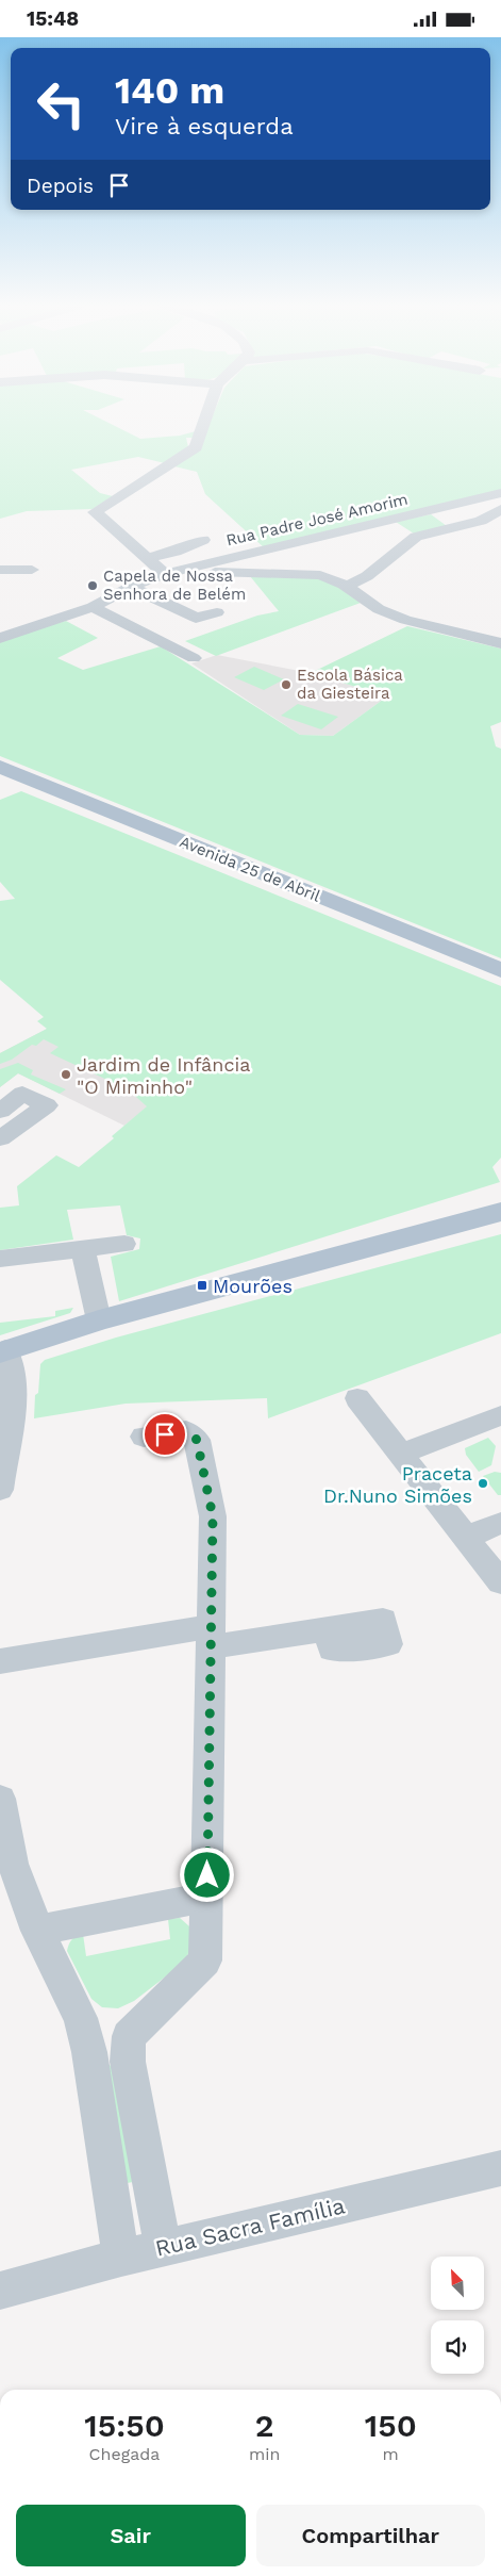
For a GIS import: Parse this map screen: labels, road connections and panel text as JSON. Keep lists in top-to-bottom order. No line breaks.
{"streets":{"main road":["Avenida 25 de Abril"],"street":["Rua Padre José Amorim","Rua Sacra Família"]},"places":{"other":["Capela de Nossa Senhora de Belém","Escola Básica da Giesteira","Jardim de Infância \"O Miminho\"","Praceta Dr.Nuno Simões"],"transit":["Mourões"]},"north":"top left","page":{"status":"15:48","turn":["140 m","Vire à esquerda"],"then":"Depois","eta":["15:50","Chegada","2","min","150","m"],"buttons":["Sair","Compartilhar"]}}
